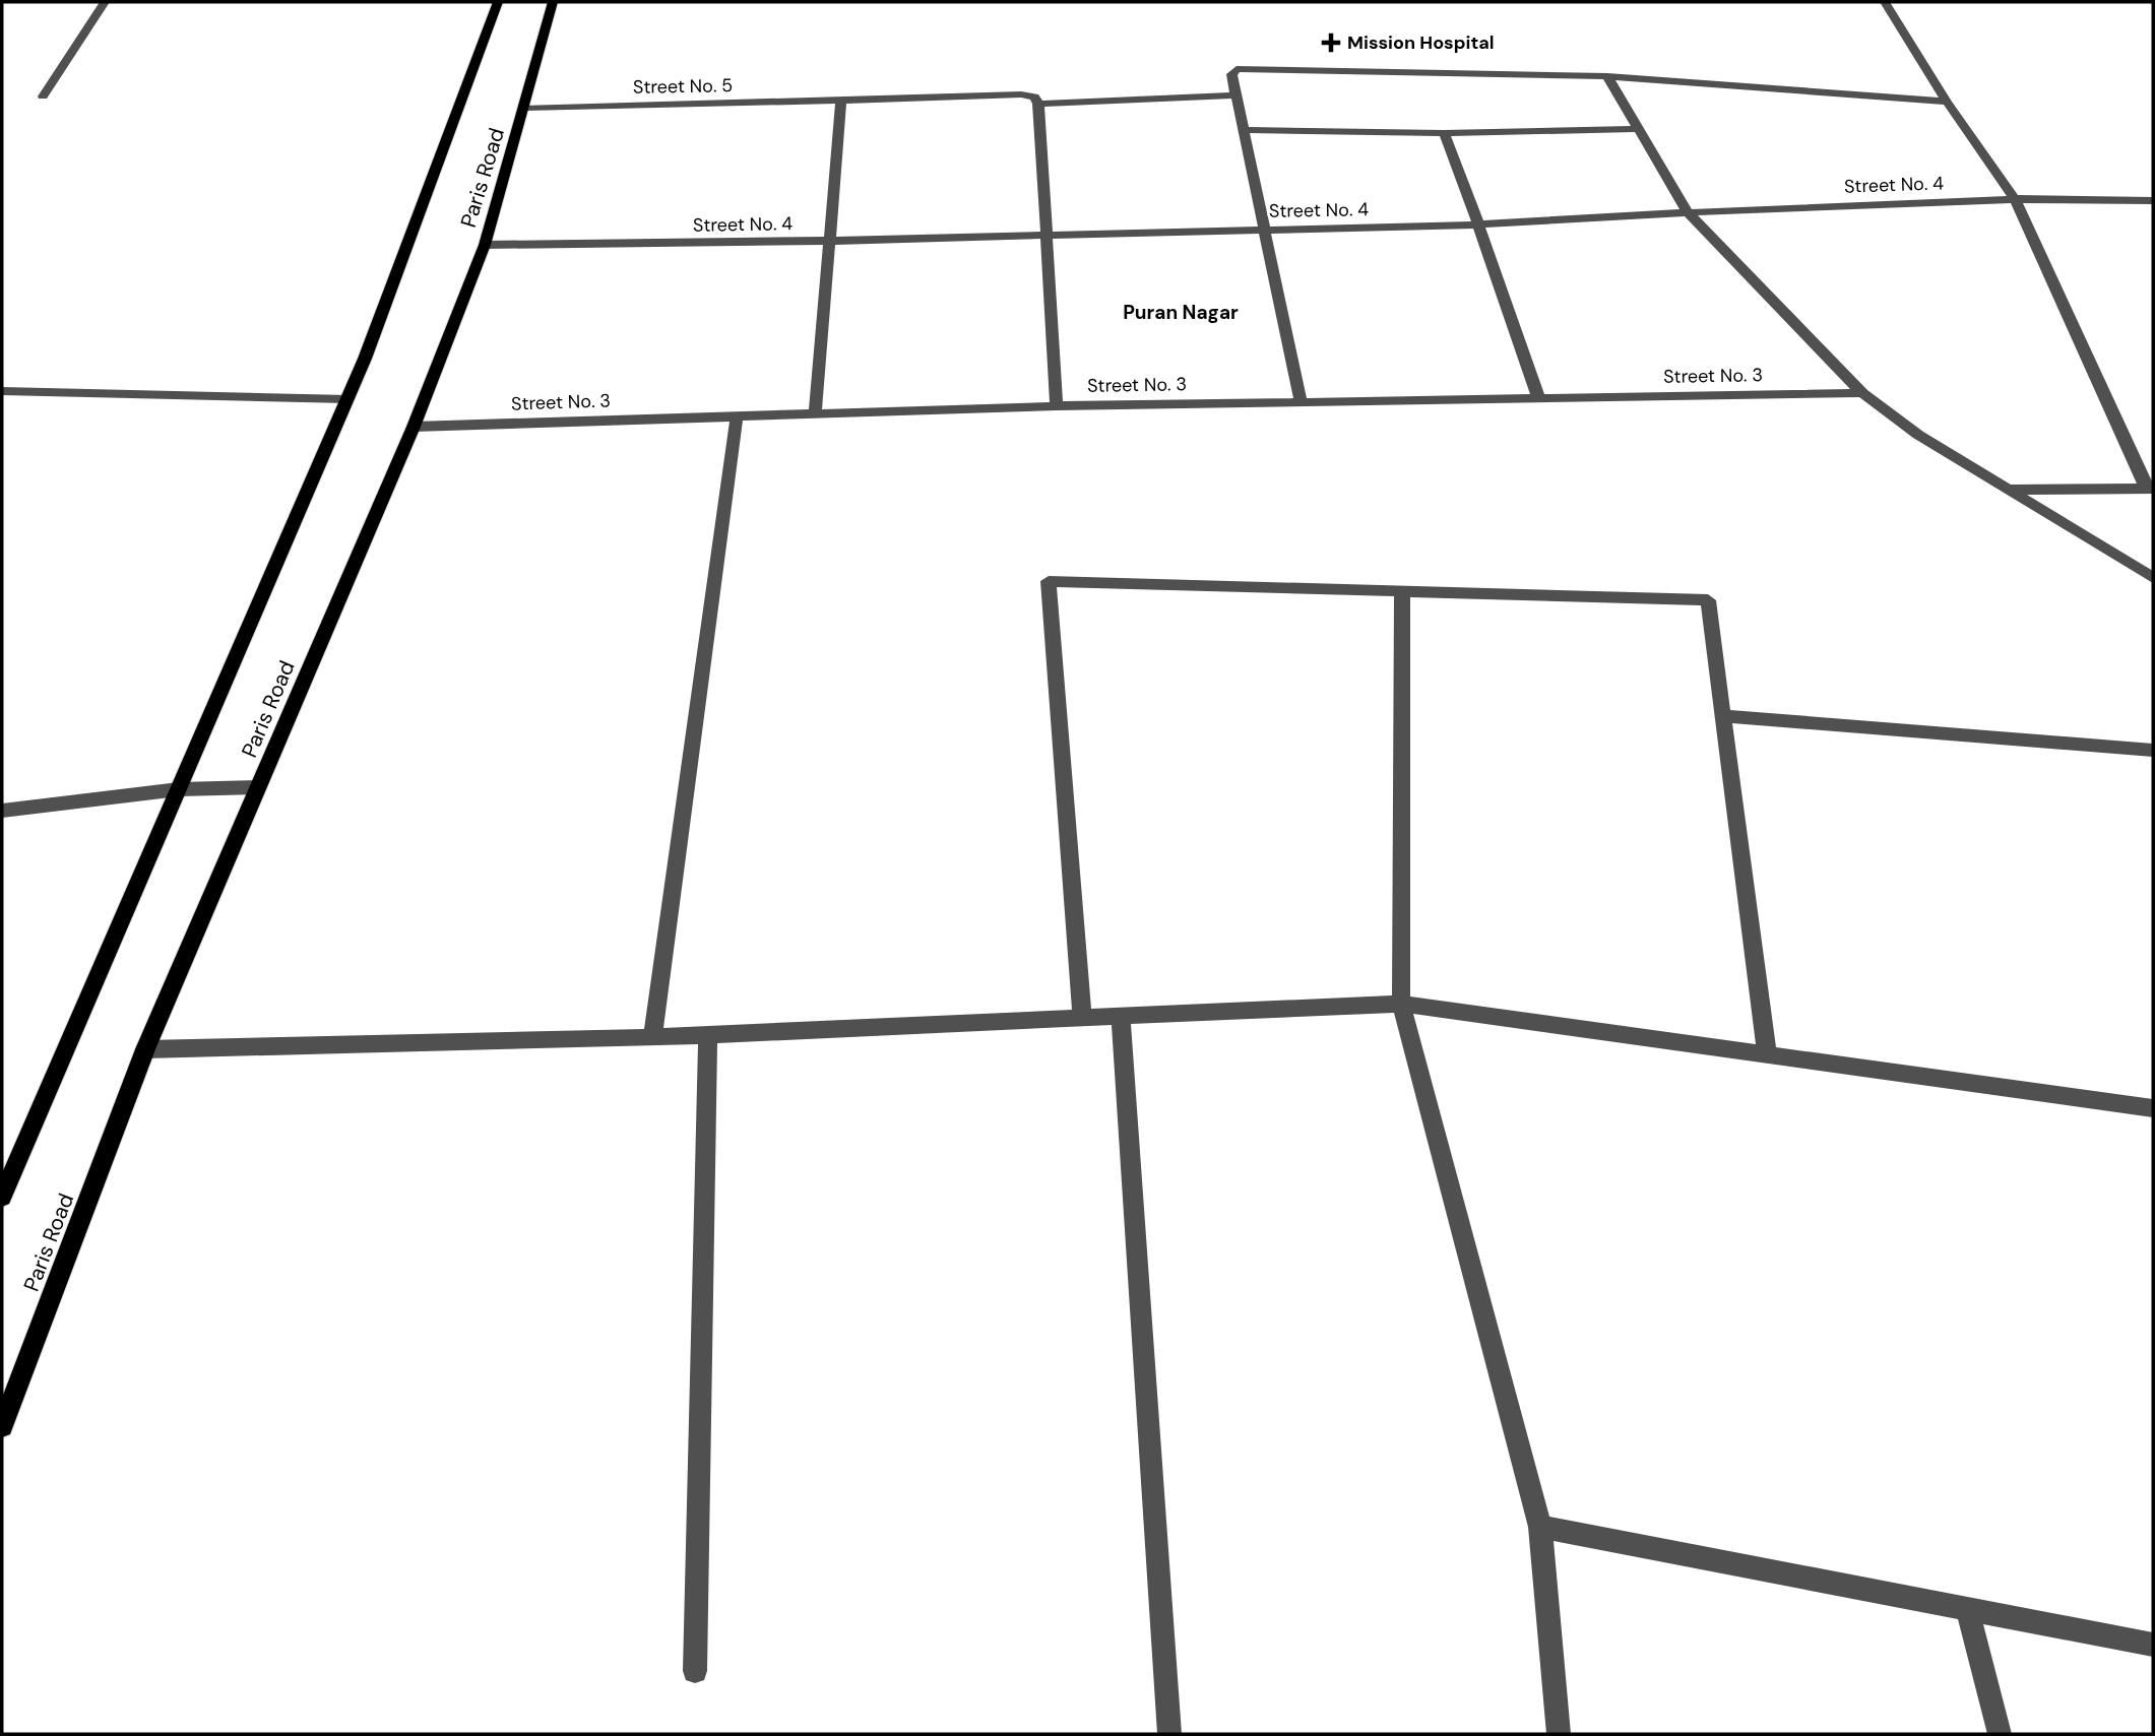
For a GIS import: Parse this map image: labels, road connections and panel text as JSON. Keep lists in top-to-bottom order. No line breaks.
{"streets":{"main road":["Paris Road"],"street":["Street No. 5","Street No. 4","Street No. 3"]},"crossings":[["Street No. 5","Paris Road"],["Paris Road","Street No. 4"],["Paris Road","Street No. 3"]],"districts":["Puran Nagar"],"places":{"health":["Mission Hospital"]}}
